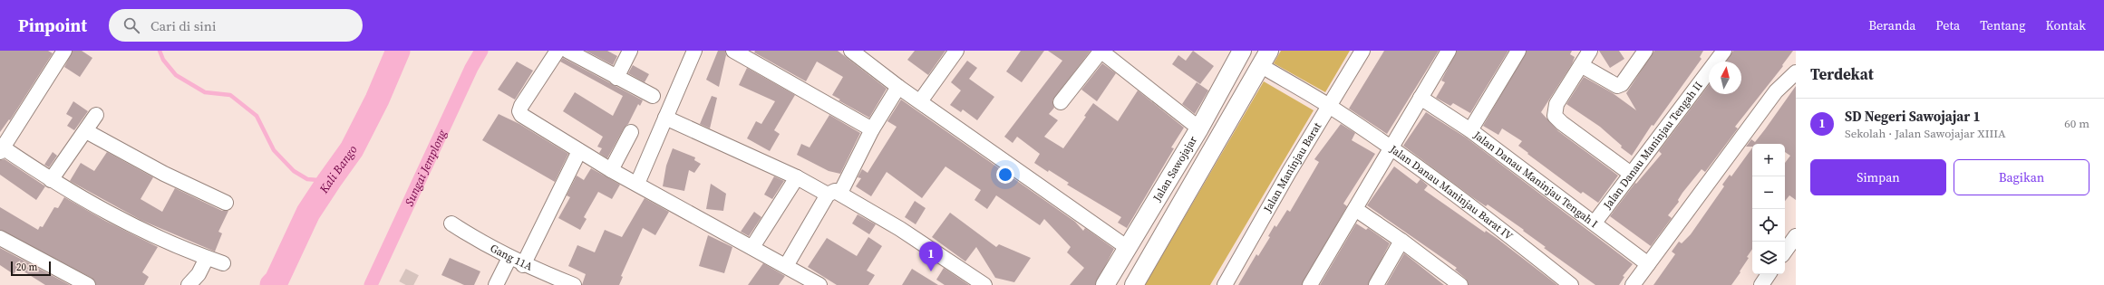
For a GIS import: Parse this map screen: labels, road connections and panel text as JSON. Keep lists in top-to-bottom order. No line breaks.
{"streets":{"main road":["Jalan Sawojajar"],"street":["Jalan Danau Maninjau Tengah II","Jalan Maninjau Barat","Jalan Danau Maninjau Tengah I","Jalan Danau Maninjau Barat IV","Gang 11A"]},"crossings":[["Jalan Danau Maninjau Tengah II","Jalan Danau Maninjau Tengah I"],["Jalan Maninjau Barat","Jalan Danau Maninjau Barat IV"],["Jalan Sawojajar","Jalan Danau Maninjau Barat IV"]],"water":["Sungai Jemplong","Kali Bango"],"scale_bar":"20 m","north":"top","page":{"header":"Pinpoint","search":"Cari di sini","nav":["Beranda","Peta","Tentang","Kontak"],"heading":"Terdekat","list":[{"mark":"1","name":"SD Negeri Sawojajar 1","note":"Sekolah · Jalan Sawojajar XIIIA","value":"60 m"}],"map_buttons":["+","−"],"buttons":["Simpan","Bagikan"],"pins":"1","scale":"20 m"}}
